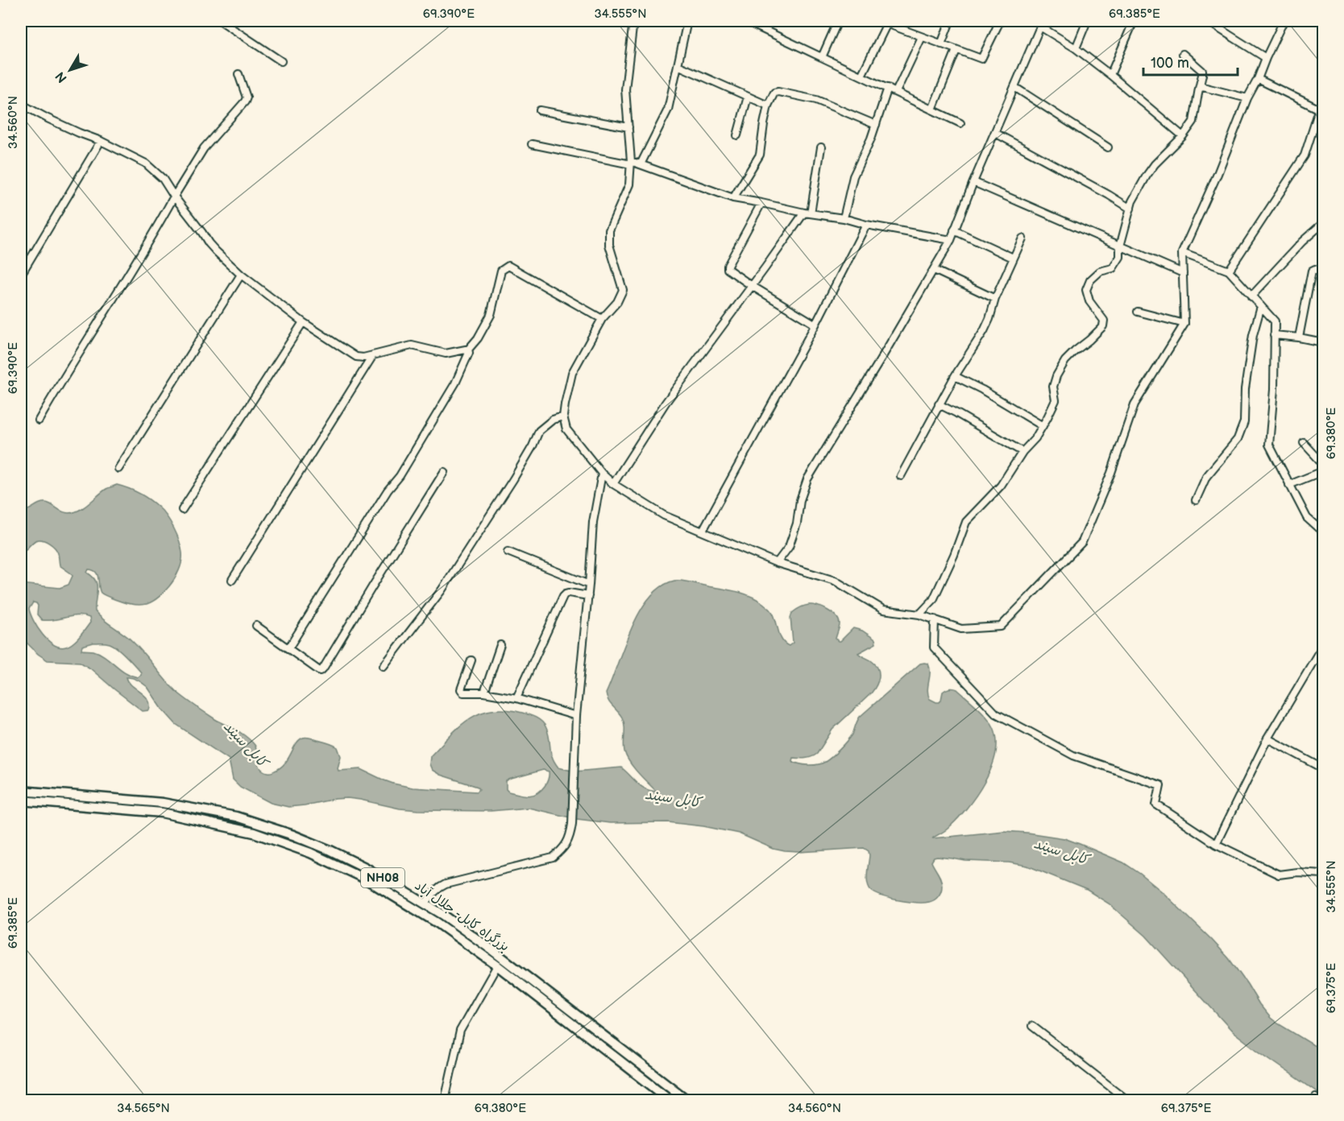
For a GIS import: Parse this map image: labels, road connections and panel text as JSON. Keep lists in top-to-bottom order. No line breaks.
{"streets":{"highway":["NH08","بزرگراه کابل- جلال آباد"]},"water":["کابل سيند"],"scale_bar":"100 m","north":"bottom left","coordinates":["69.390°E","34.555°N","69.385°E","34.560°N","69.380°E","69.375°E","34.565°N"]}
